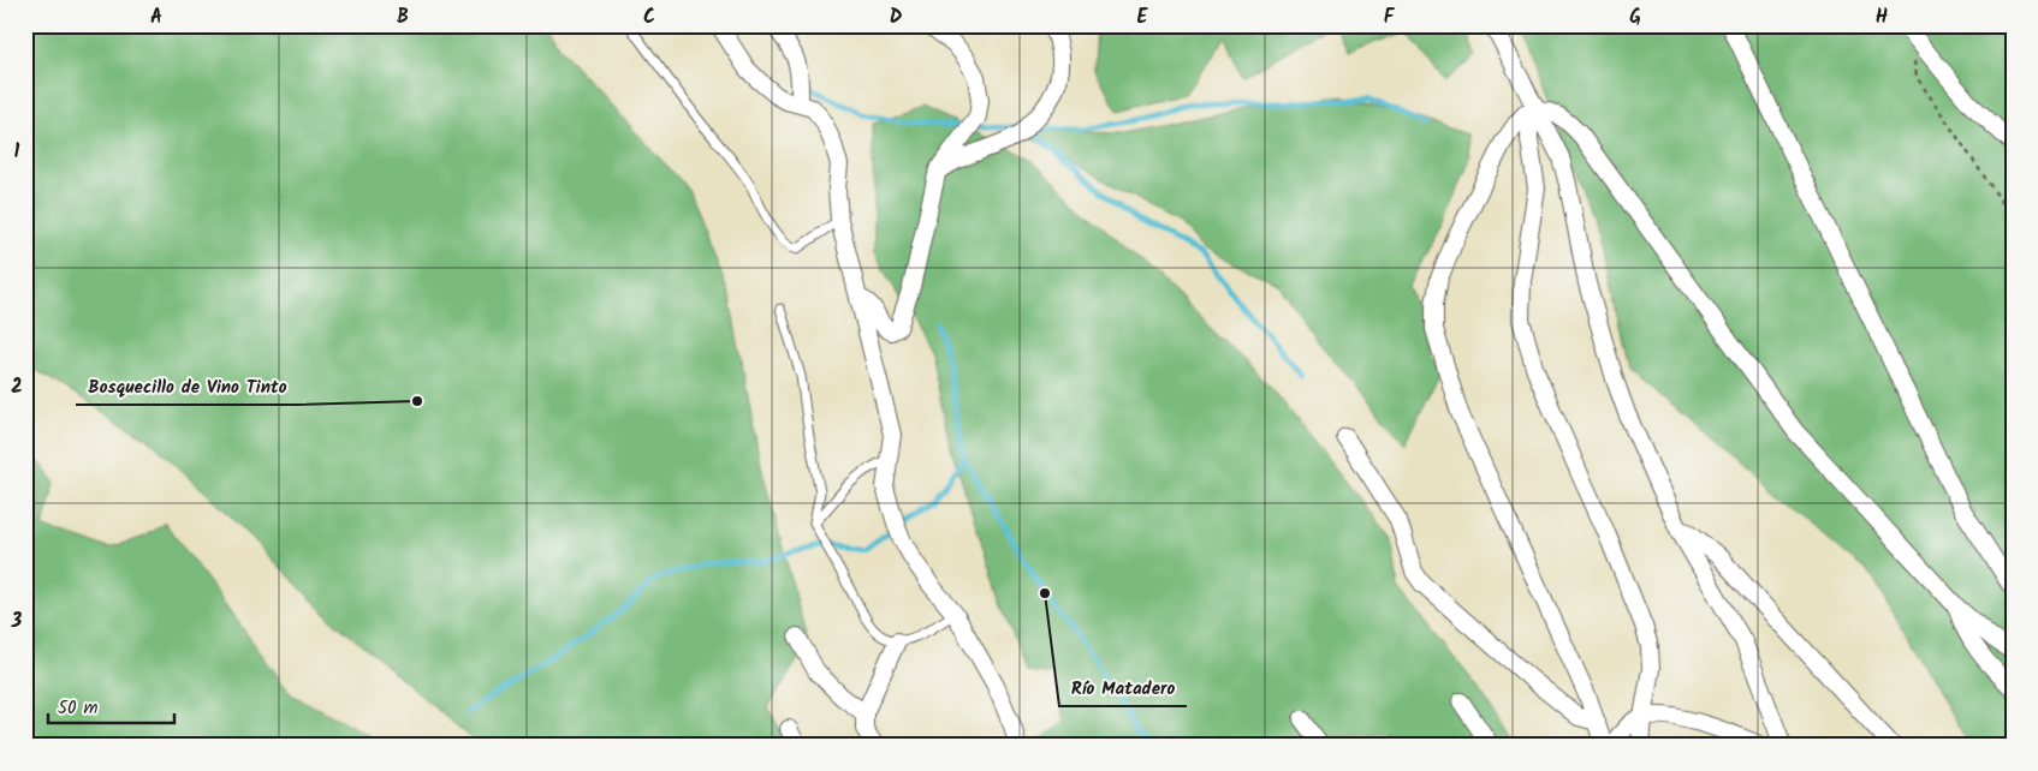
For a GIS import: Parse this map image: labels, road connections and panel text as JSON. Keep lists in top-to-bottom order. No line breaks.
{"places":["Bosquecillo de Vino Tinto","Río Matadero"],"scale_bar":"50 m","grid":{"columns":["A","B","C","D","E","F","G","H"],"rows":["1","2","3"]}}
